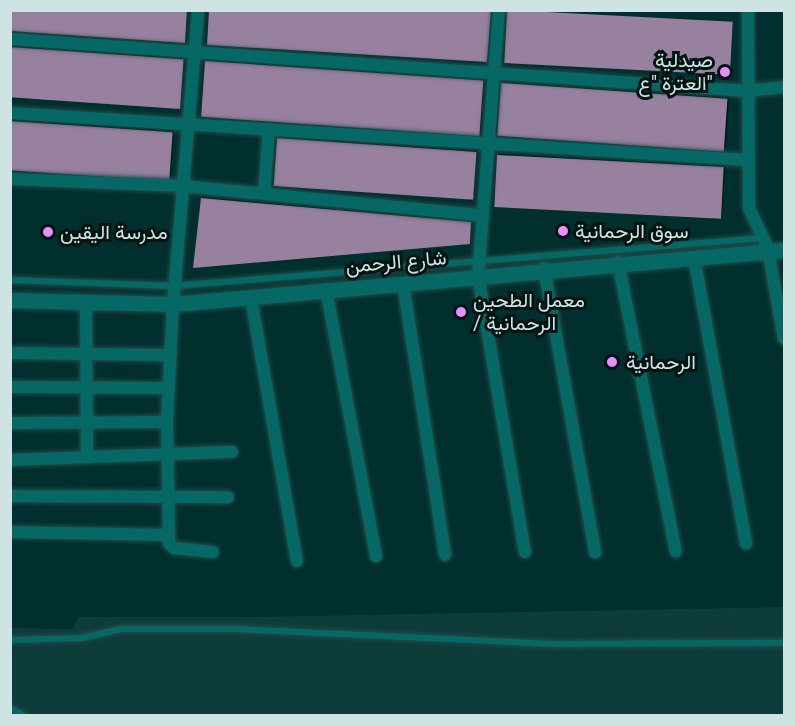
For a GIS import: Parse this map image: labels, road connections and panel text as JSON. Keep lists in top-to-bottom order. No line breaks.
{"streets":{"street":["شارع الرحمن"]},"places":["صيدلية العترة \"ع\"","سوق الرحمانية","مدرسة اليقين","معمل الطحين / الرحمانية","الرحمانية"]}
